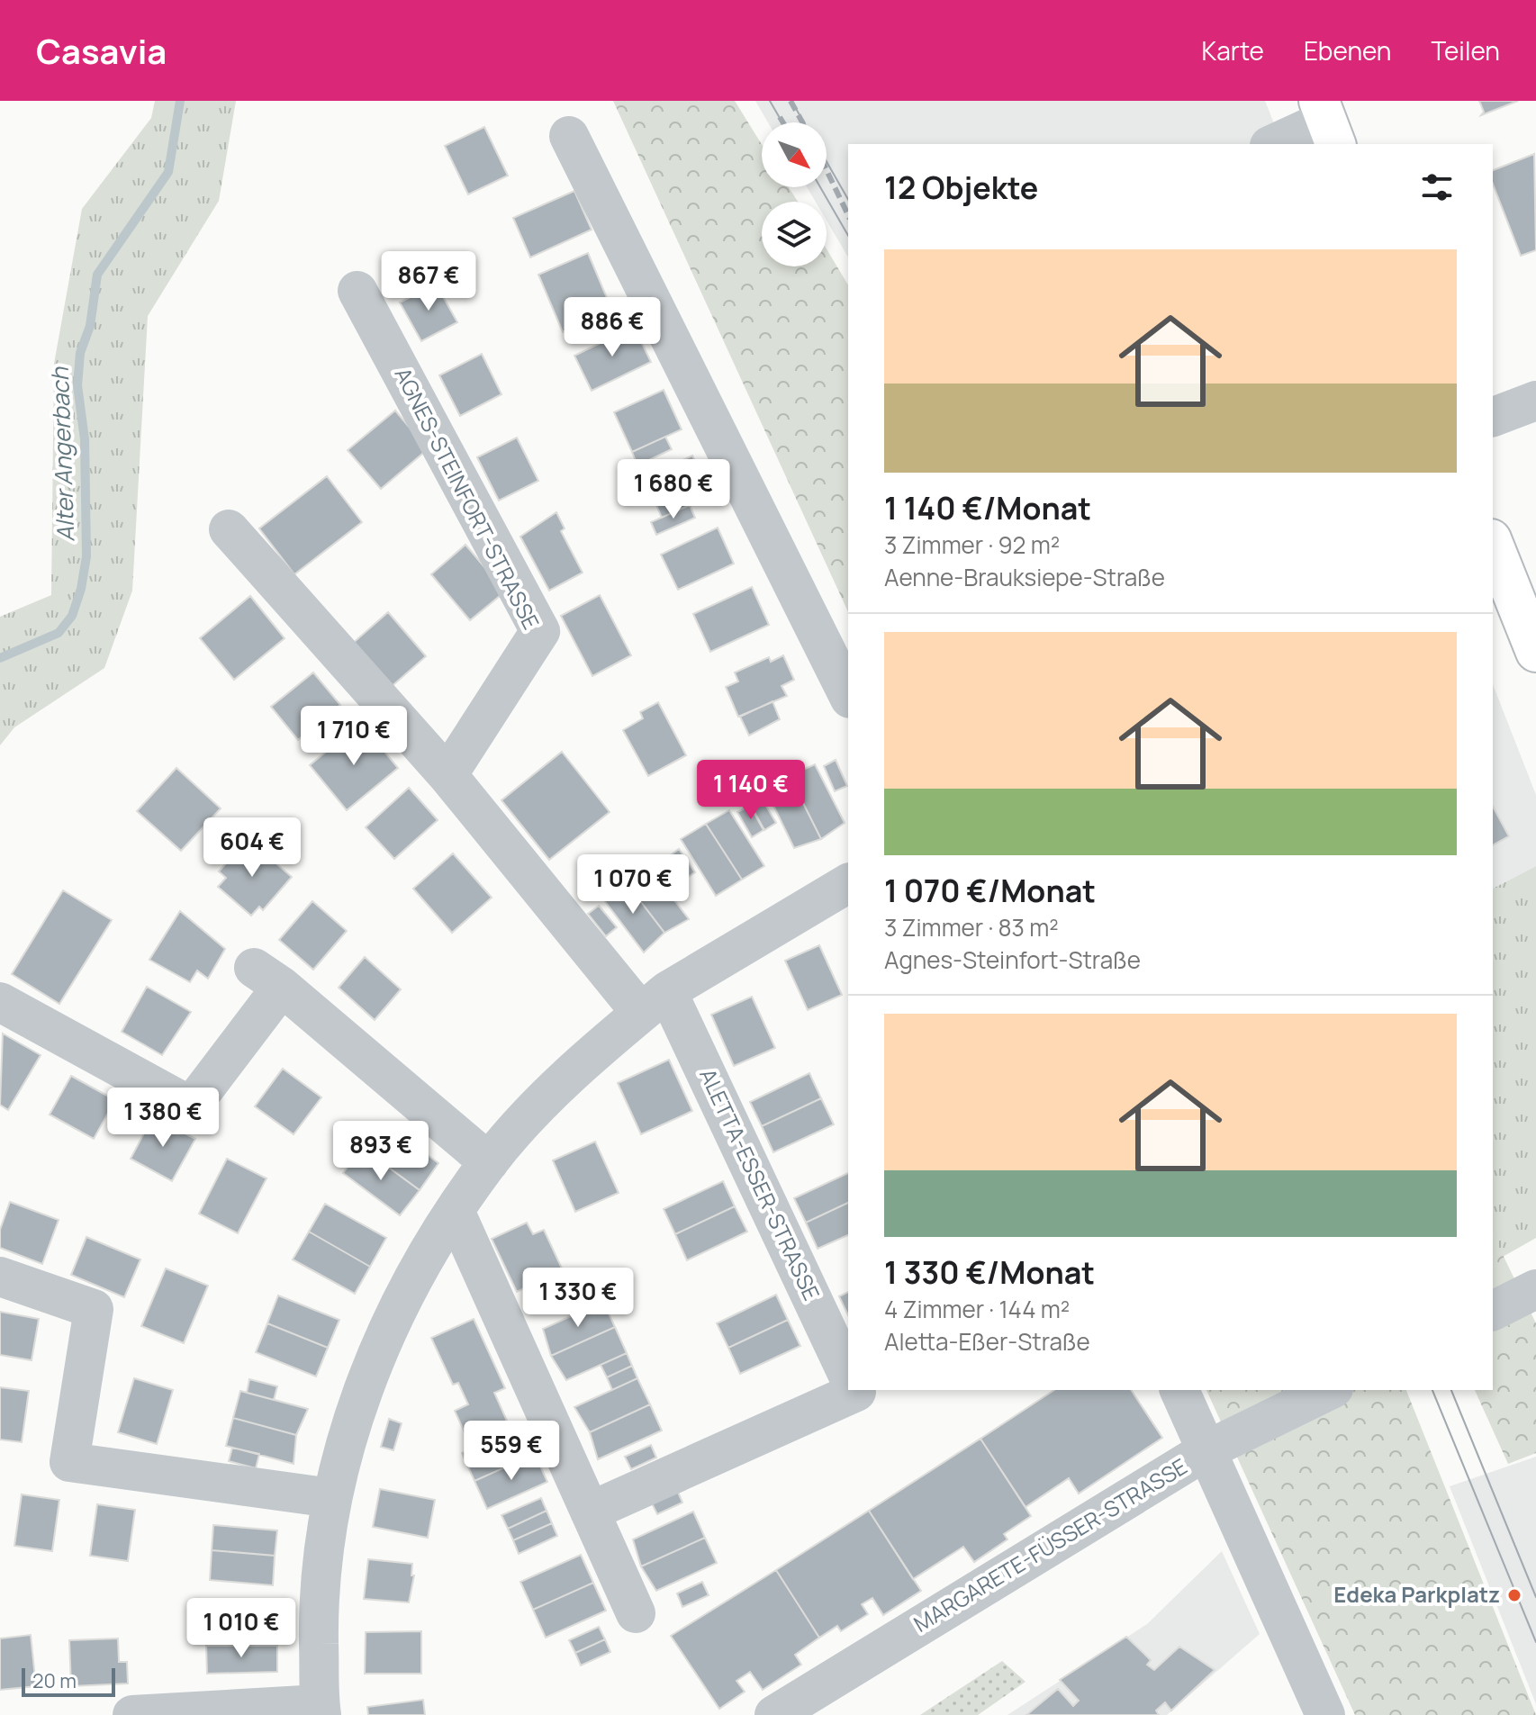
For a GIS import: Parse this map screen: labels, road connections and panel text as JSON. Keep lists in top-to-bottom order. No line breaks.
{"streets":{"street":["AGNES-STEINFORT-STRASSE","ALETTA-ESSER-STRASSE","MARGARETE-FÜSSER-STRASSE"]},"water":["Alter Angerbach"],"places":["Edeka Parkplatz"],"scale_bar":"20 m","north":"bottom right","page":{"header":"Casavia","nav":["Karte","Ebenen","Teilen"],"heading":"12 Objekte","list":[{"name":"1 140 €/Monat","note":"3 Zimmer · 92 m² · Aenne-Brauksiepe-Straße"},{"name":"1 070 €/Monat","note":"3 Zimmer · 83 m² · Agnes-Steinfort-Straße"},{"name":"1 330 €/Monat","note":"4 Zimmer · 144 m² · Aletta-Eßer-Straße"}],"price":["867 €","886 €","1 680 €","1 710 €","1 140 €","604 €","1 070 €","1 380 €","893 €","1 330 €","559 €","1 010 €"],"scale":"20 m"}}
